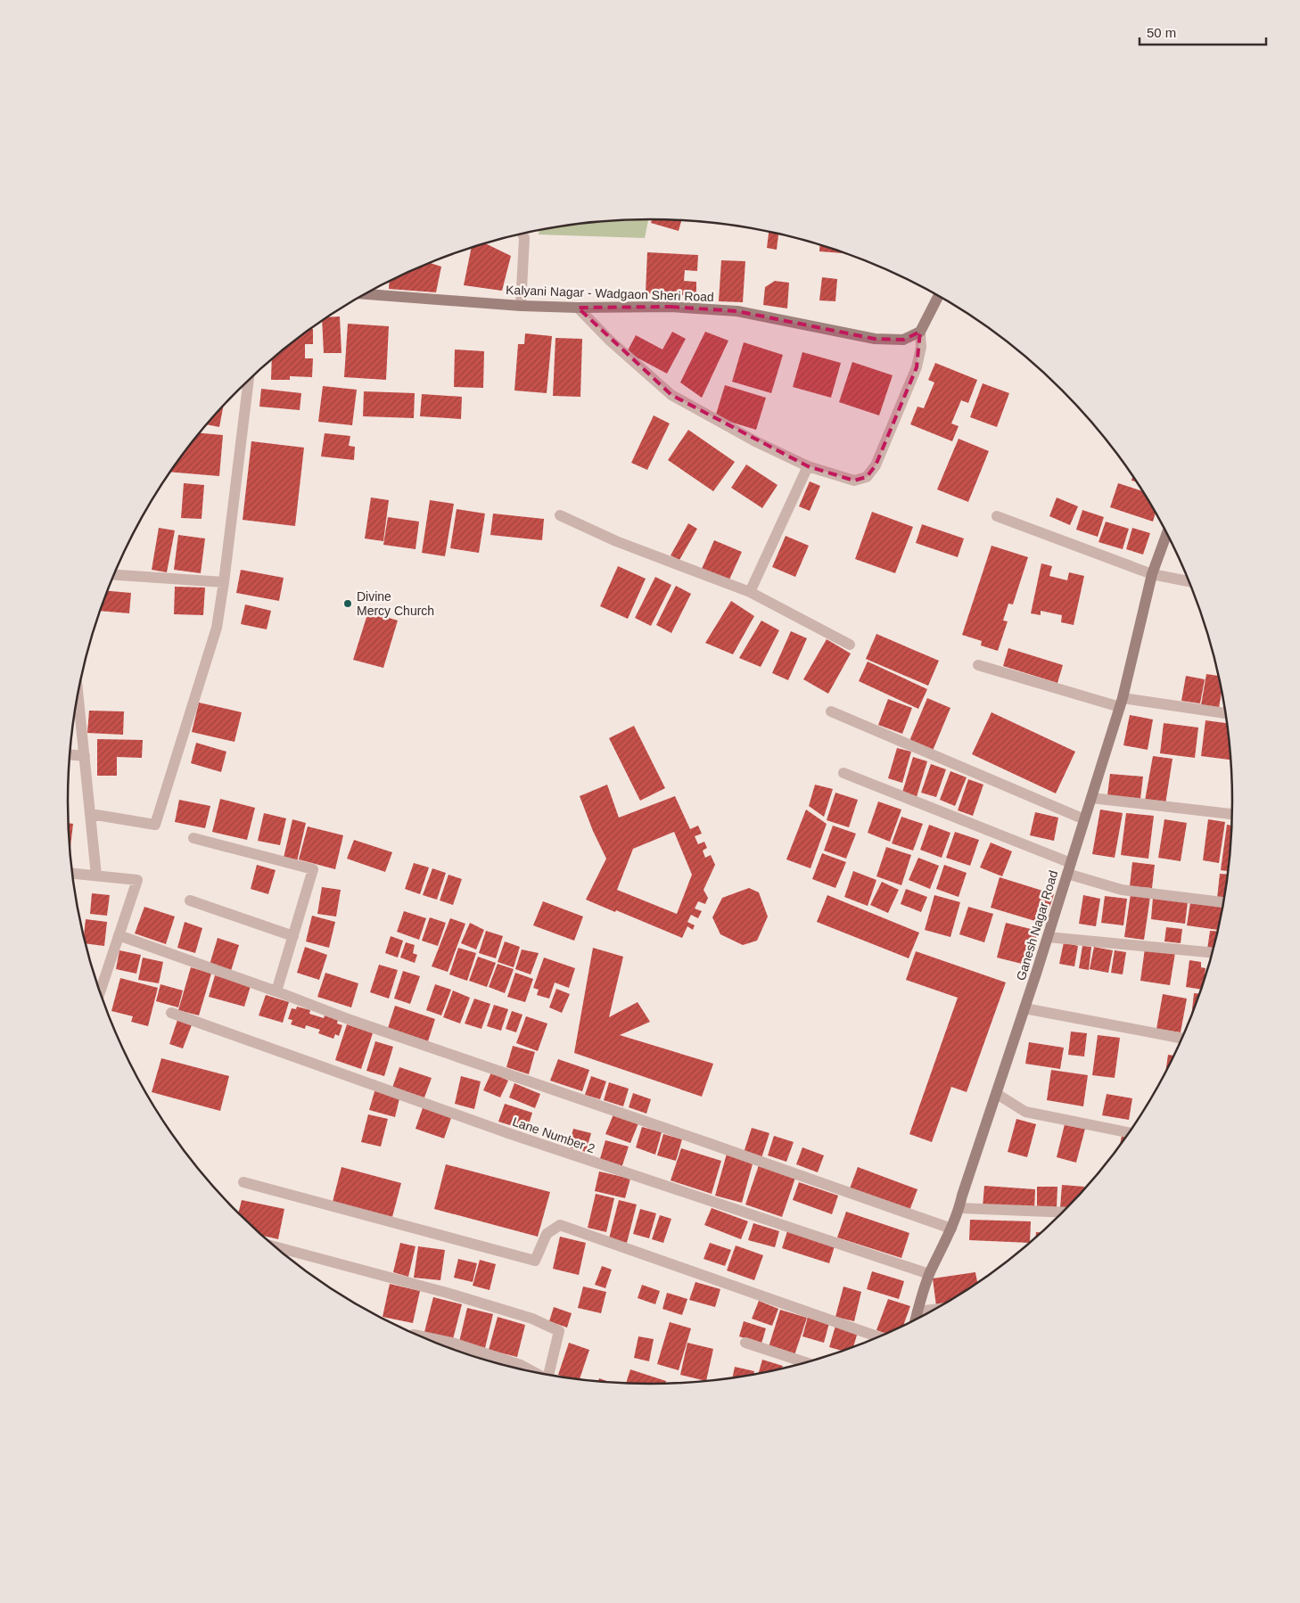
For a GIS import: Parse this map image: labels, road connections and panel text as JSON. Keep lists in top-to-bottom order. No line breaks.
{"streets":{"street":["Kalyani Nagar - Wadgaon Sheri Road","Ganesh Nagar Road","Lane Number 2"]},"crossings":[["Ganesh Nagar Road","Lane Number 2"]],"places":["Divine Mercy Church"],"scale_bar":"50 m"}
